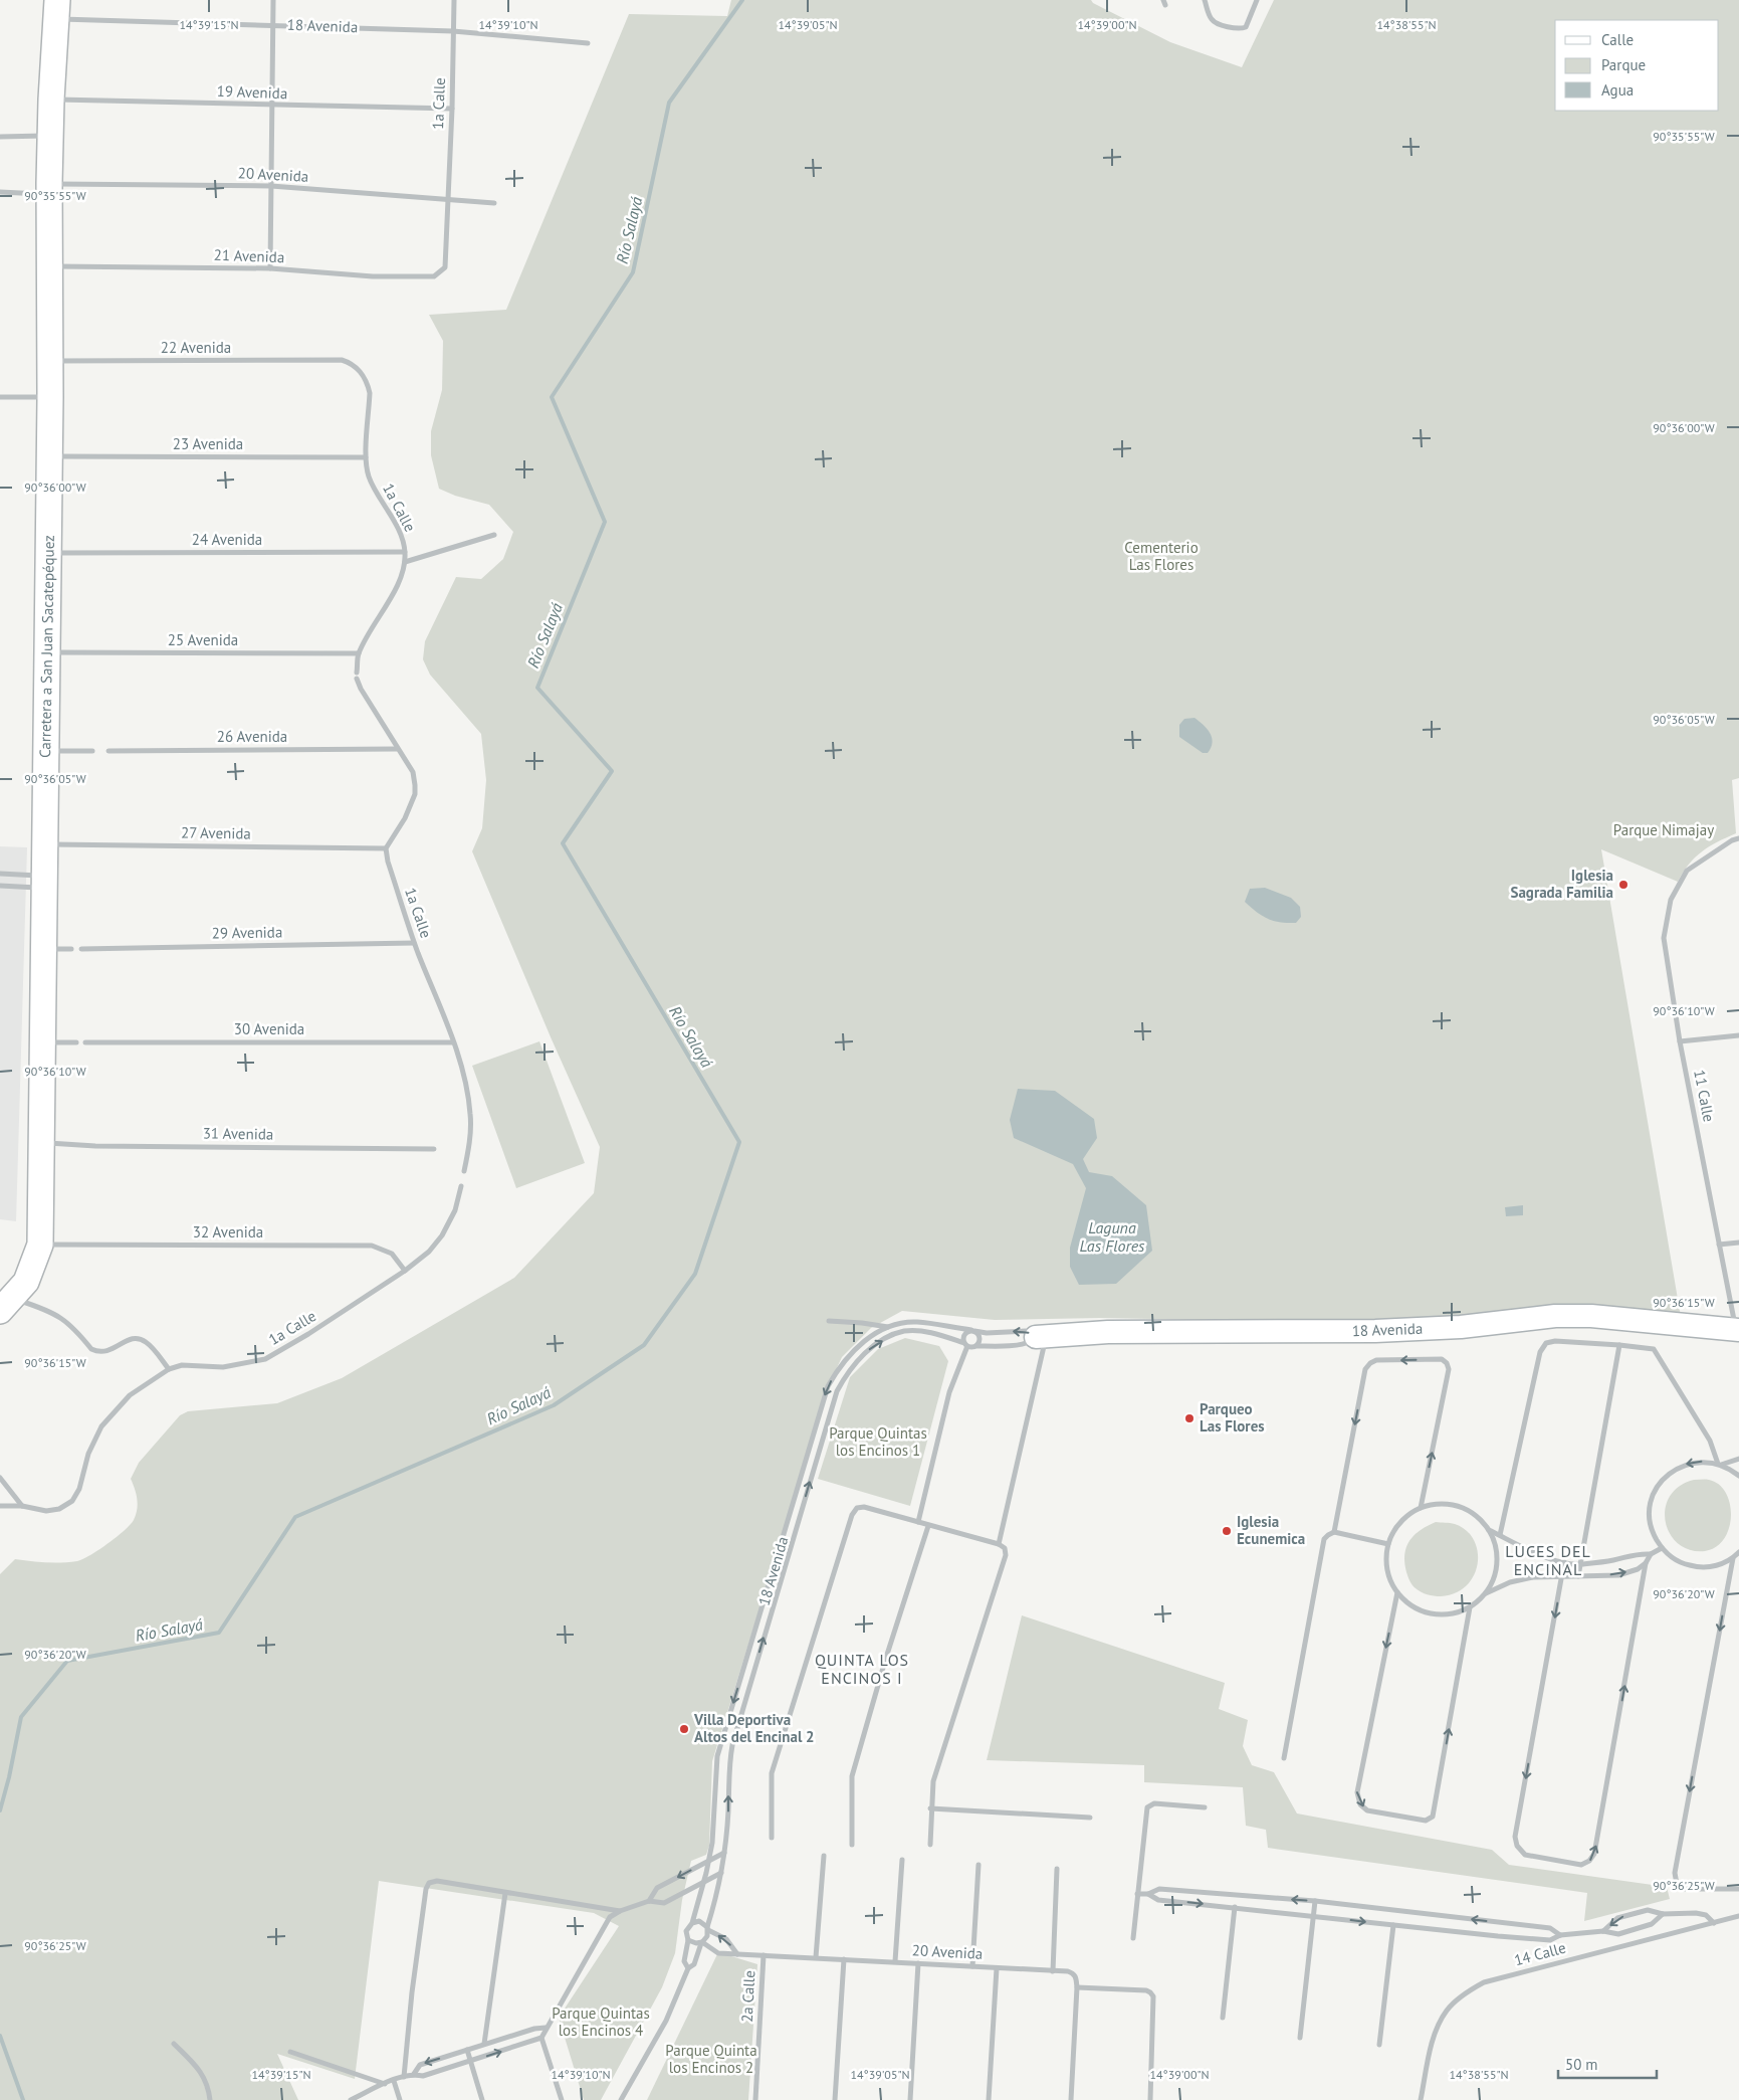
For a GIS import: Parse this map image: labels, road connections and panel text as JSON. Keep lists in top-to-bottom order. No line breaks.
{"streets":{"main road":["Carretera a San Juan Sacatepéquez"],"street":["18 Avenida","19 Avenida","1a Calle","20 Avenida","21 Avenida","22 Avenida","23 Avenida","24 Avenida","25 Avenida","26 Avenida","27 Avenida","29 Avenida","30 Avenida","11 Calle","31 Avenida","32 Avenida","14 Calle","2a Calle"]},"crossings":[["18 Avenida","1a Calle"],["18 Avenida","20 Avenida"],["18 Avenida","Carretera a San Juan Sacatepéquez"],["18 Avenida","11 Calle"],["19 Avenida","1a Calle"],["19 Avenida","Carretera a San Juan Sacatepéquez"],["1a Calle","20 Avenida"],["1a Calle","21 Avenida"],["1a Calle","22 Avenida"],["1a Calle","23 Avenida"],["1a Calle","24 Avenida"],["1a Calle","25 Avenida"],["1a Calle","27 Avenida"],["1a Calle","29 Avenida"],["1a Calle","30 Avenida"],["1a Calle","32 Avenida"],["20 Avenida","Carretera a San Juan Sacatepéquez"],["20 Avenida","2a Calle"],["21 Avenida","Carretera a San Juan Sacatepéquez"],["22 Avenida","Carretera a San Juan Sacatepéquez"],["23 Avenida","Carretera a San Juan Sacatepéquez"],["24 Avenida","Carretera a San Juan Sacatepéquez"],["25 Avenida","Carretera a San Juan Sacatepéquez"],["Carretera a San Juan Sacatepéquez","27 Avenida"],["Carretera a San Juan Sacatepéquez","31 Avenida"],["Carretera a San Juan Sacatepéquez","32 Avenida"]],"districts":["LUCES DEL ENCINAL","QUINTA LOS ENCINOS I"],"water":["Río Salayá","Laguna Las Flores"],"parks":["Cementerio Las Flores","Parque Nimajay","Parque Quintas los Encinos 1","Parque Quintas los Encinos 4","Parque Quinta los Encinos 2"],"places":["Iglesia Sagrada Familia","Parqueo Las Flores","Iglesia Ecunemica","Villa Deportiva Altos del Encinal 2"],"legend":["Calle","Parque","Agua"],"scale_bar":"50 m","coordinates":["14°39'15\"N","14°39'10\"N","14°39'05\"N","14°39'00\"N","14°38'55\"N","90°35'55\"W","90°36'00\"W","90°36'05\"W","90°36'10\"W","90°36'15\"W","90°36'20\"W","90°36'25\"W"]}
